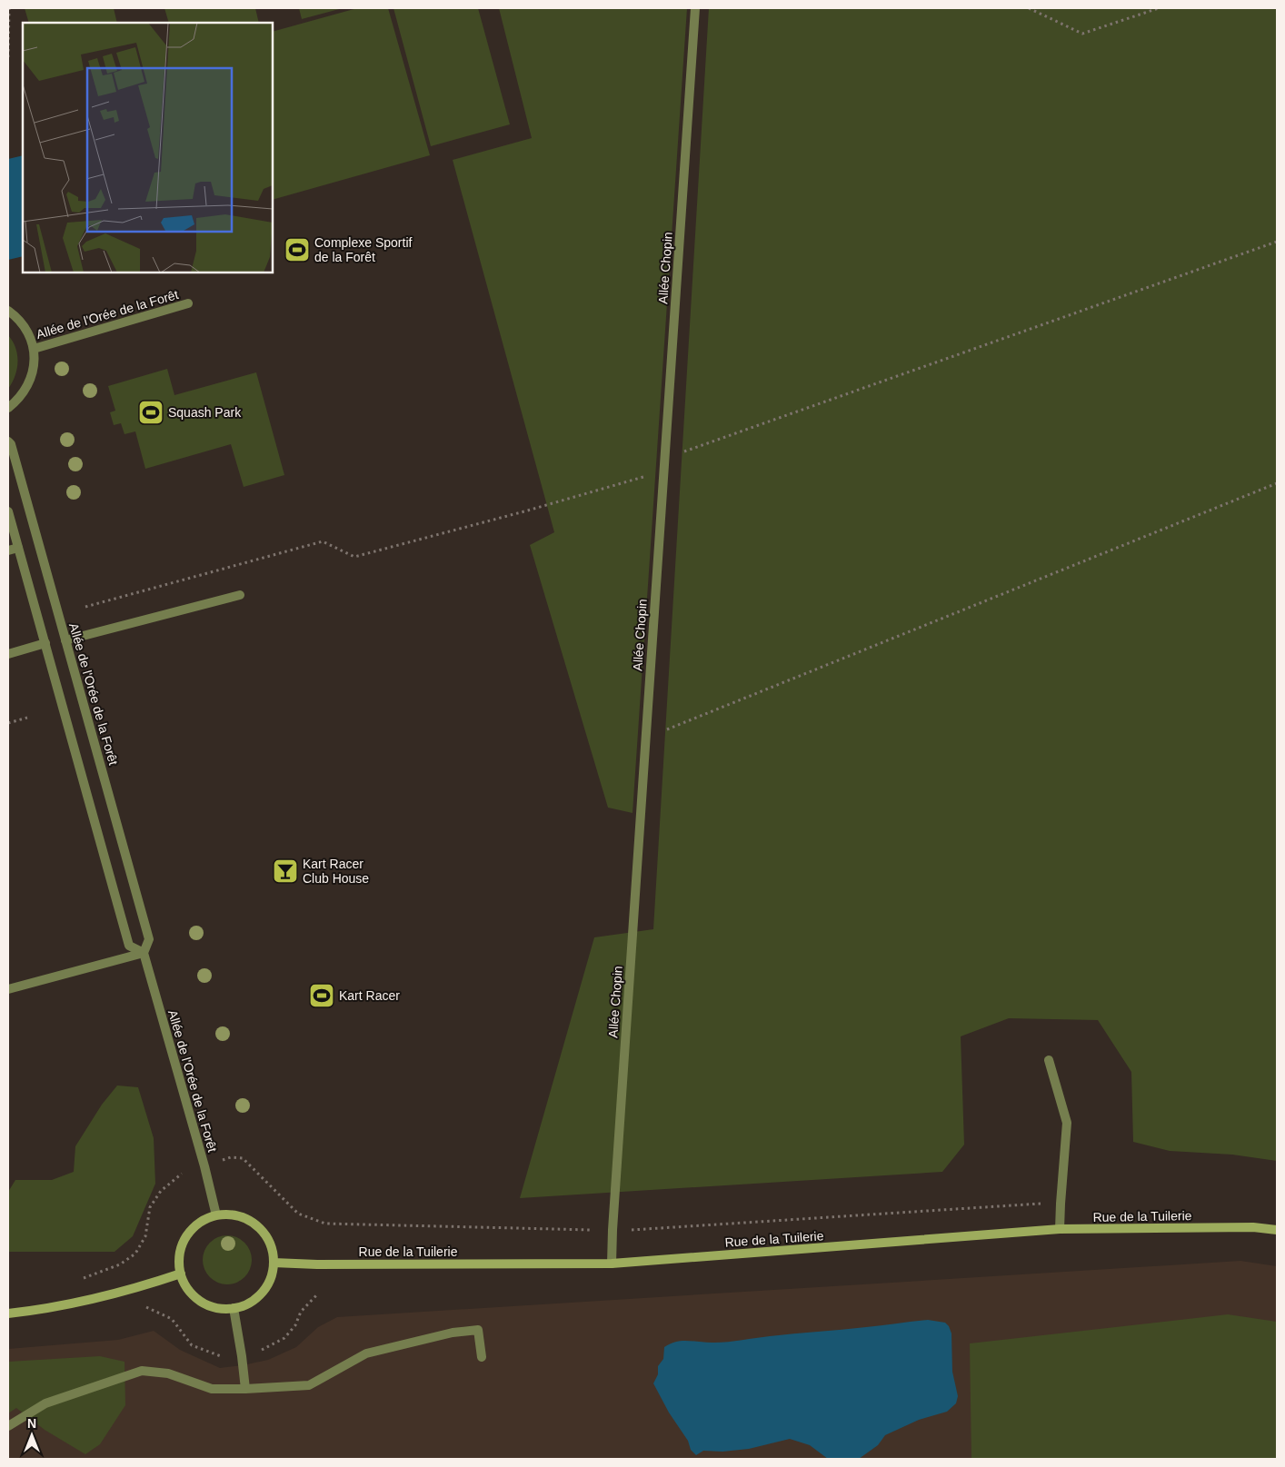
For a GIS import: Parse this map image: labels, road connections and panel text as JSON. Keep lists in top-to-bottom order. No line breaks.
{"streets":{"street":["Allée Chopin","Allée de l'Orée de la Forêt","Rue de la Tuilerie"]},"crossings":[["Allée Chopin","Rue de la Tuilerie"],["Allée de l'Orée de la Forêt","Rue de la Tuilerie"]],"places":{"sports":["Complexe Sportif de la Forêt","Squash Park","Kart Racer"],"bar":["Kart Racer Club House"]},"north":"top"}
